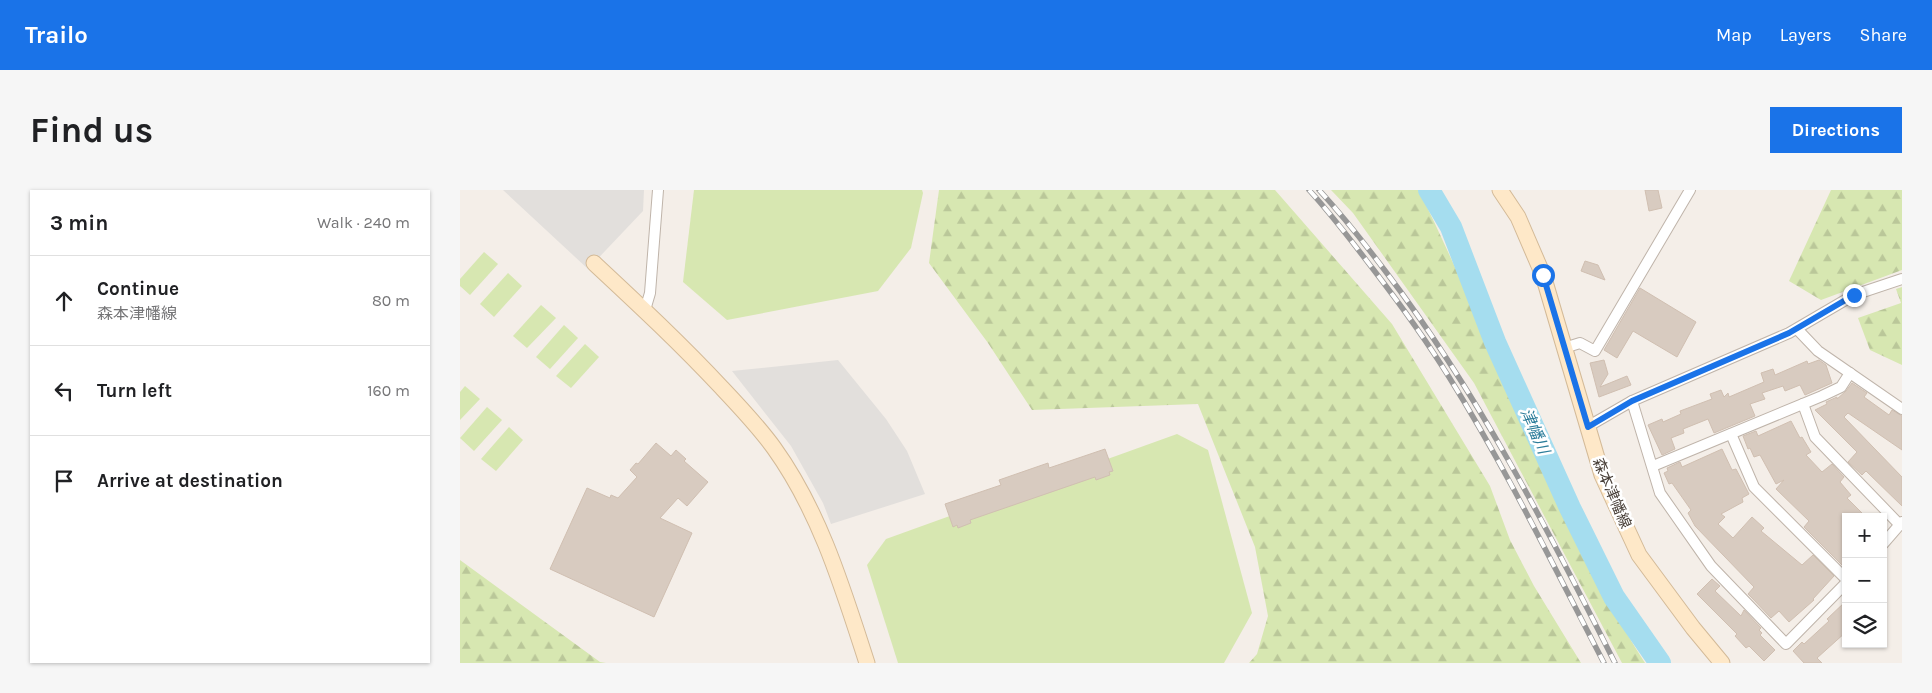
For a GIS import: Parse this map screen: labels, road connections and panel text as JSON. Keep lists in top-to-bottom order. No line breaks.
{"streets":{"main road":["森本津幡線"]},"water":["津幡川"],"page":{"header":"Trailo","nav":["Map","Layers","Share"],"buttons":"Directions","title":"Find us","heading":["3 min","Walk · 240 m"],"list":[["Continue","森本津幡線","80 m"],["Turn left","160 m"],"Arrive at destination"],"map_buttons":["+","−"]}}
